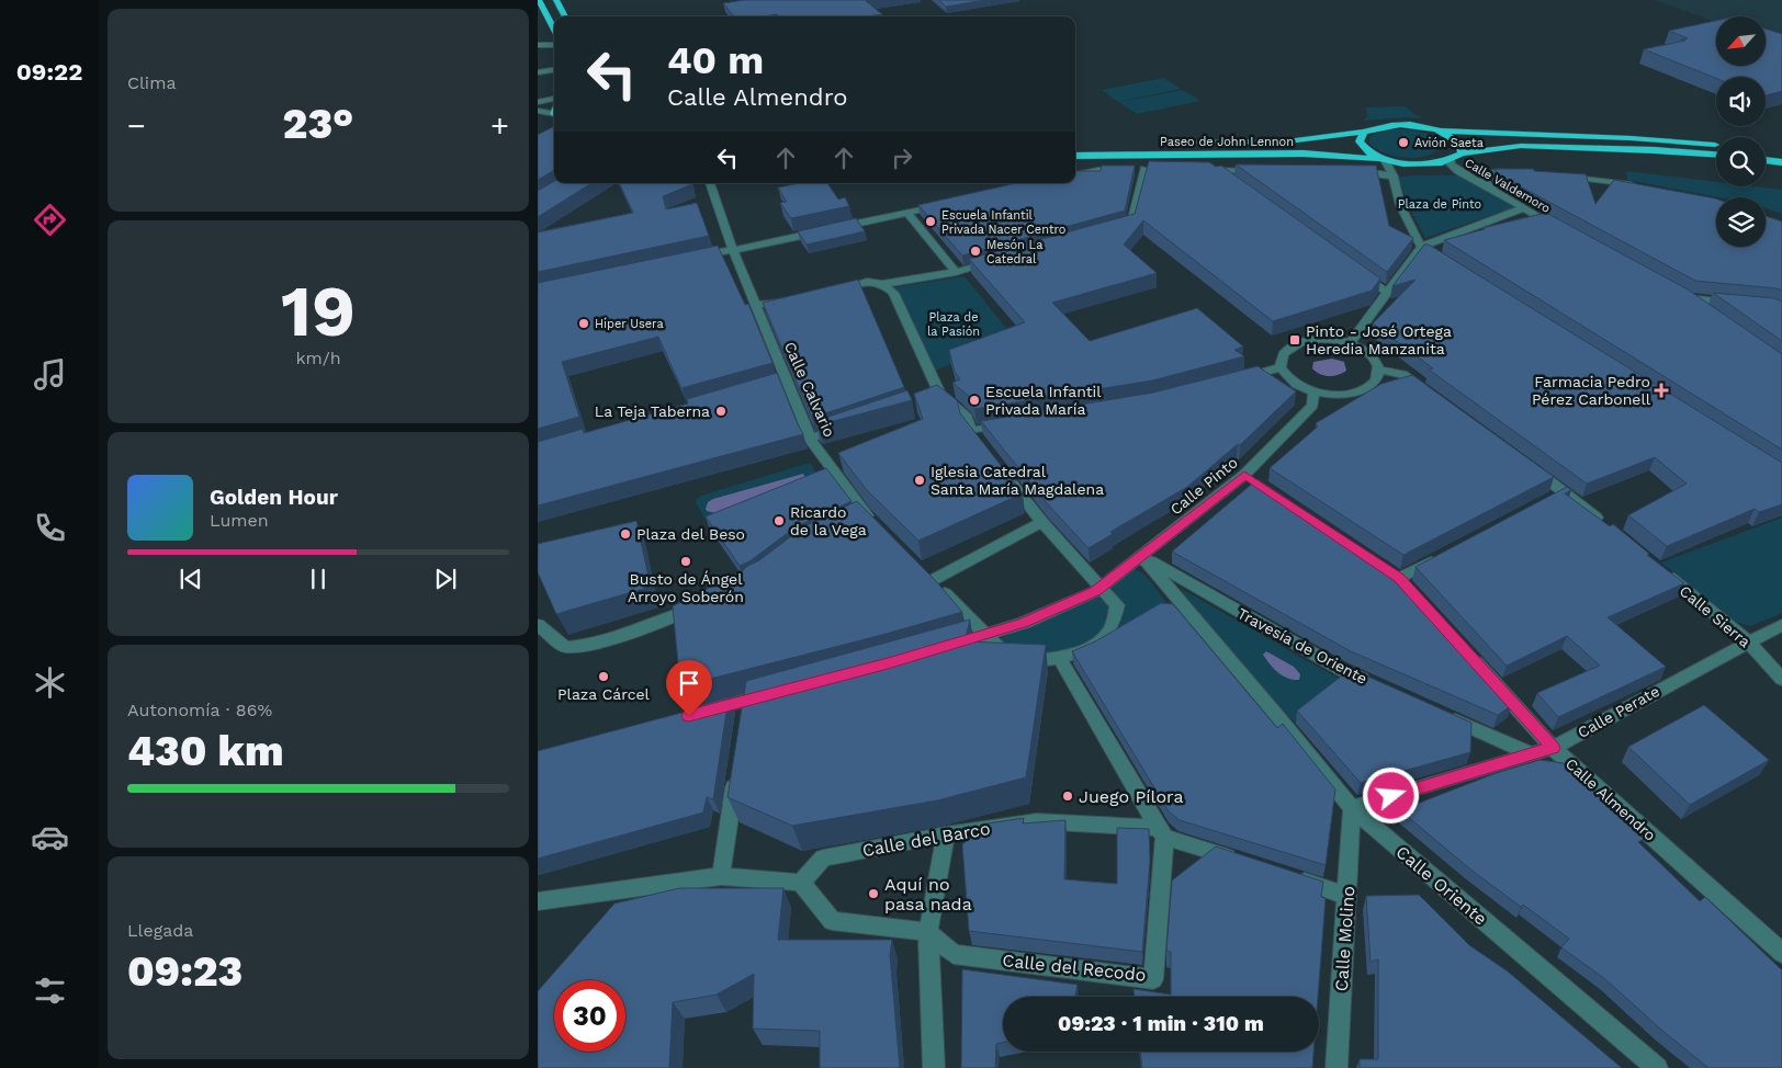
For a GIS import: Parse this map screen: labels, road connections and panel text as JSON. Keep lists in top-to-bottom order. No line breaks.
{"streets":{"highway":["Paseo de John Lennon"],"street":["Calle Valdemoro","Calle Calvario","Calle Pinto","Calle Sierra","Travesía de Oriente","Calle Perate","Calle Almendro","Calle del Barco","Calle Oriente","Calle Molino","Calle del Recodo"]},"crossings":[["Paseo de John Lennon","Calle Valdemoro"],["Calle Pinto","Travesía de Oriente"],["Calle Pinto","Calle Oriente"],["Calle Sierra","Calle Perate"],["Travesía de Oriente","Calle Oriente"],["Calle Perate","Calle Almendro"],["Calle Perate","Calle Oriente"],["Calle Perate","Calle Molino"],["Calle del Barco","Calle del Recodo"],["Calle Oriente","Calle Molino"]],"parks":["Plaza de Pinto","Plaza de la Pasión"],"places":{"other":["Avión Saeta","Escuela Infantil Privada Nacer Centro","Mesón La Catedral","Hiper Usera","Escuela Infantil Privada María","La Teja Taberna","Iglesia Catedral Santa María Magdalena","Ricardo de la Vega","Plaza del Beso","Busto de Ángel Arroyo Soberón","Plaza Cárcel","Juego Pílora","Aquí no pasa nada"],"transit":["Pinto - José Ortega Heredia Manzanita"],"health":["Farmacia Pedro Pérez Carbonell"]},"north":"bottom left","page":{"tabs":"09:22","tile":["Clima",["19","km/h"],["Autonomía · 86%","430 km"],["Llegada","09:23"]],"turn":["40 m","Calle Almendro"],"heat":["−","23°","+"],"song":["Golden Hour","Lumen"],"limit":"30","trip":"09:23 · 1 min · 310 m"}}
